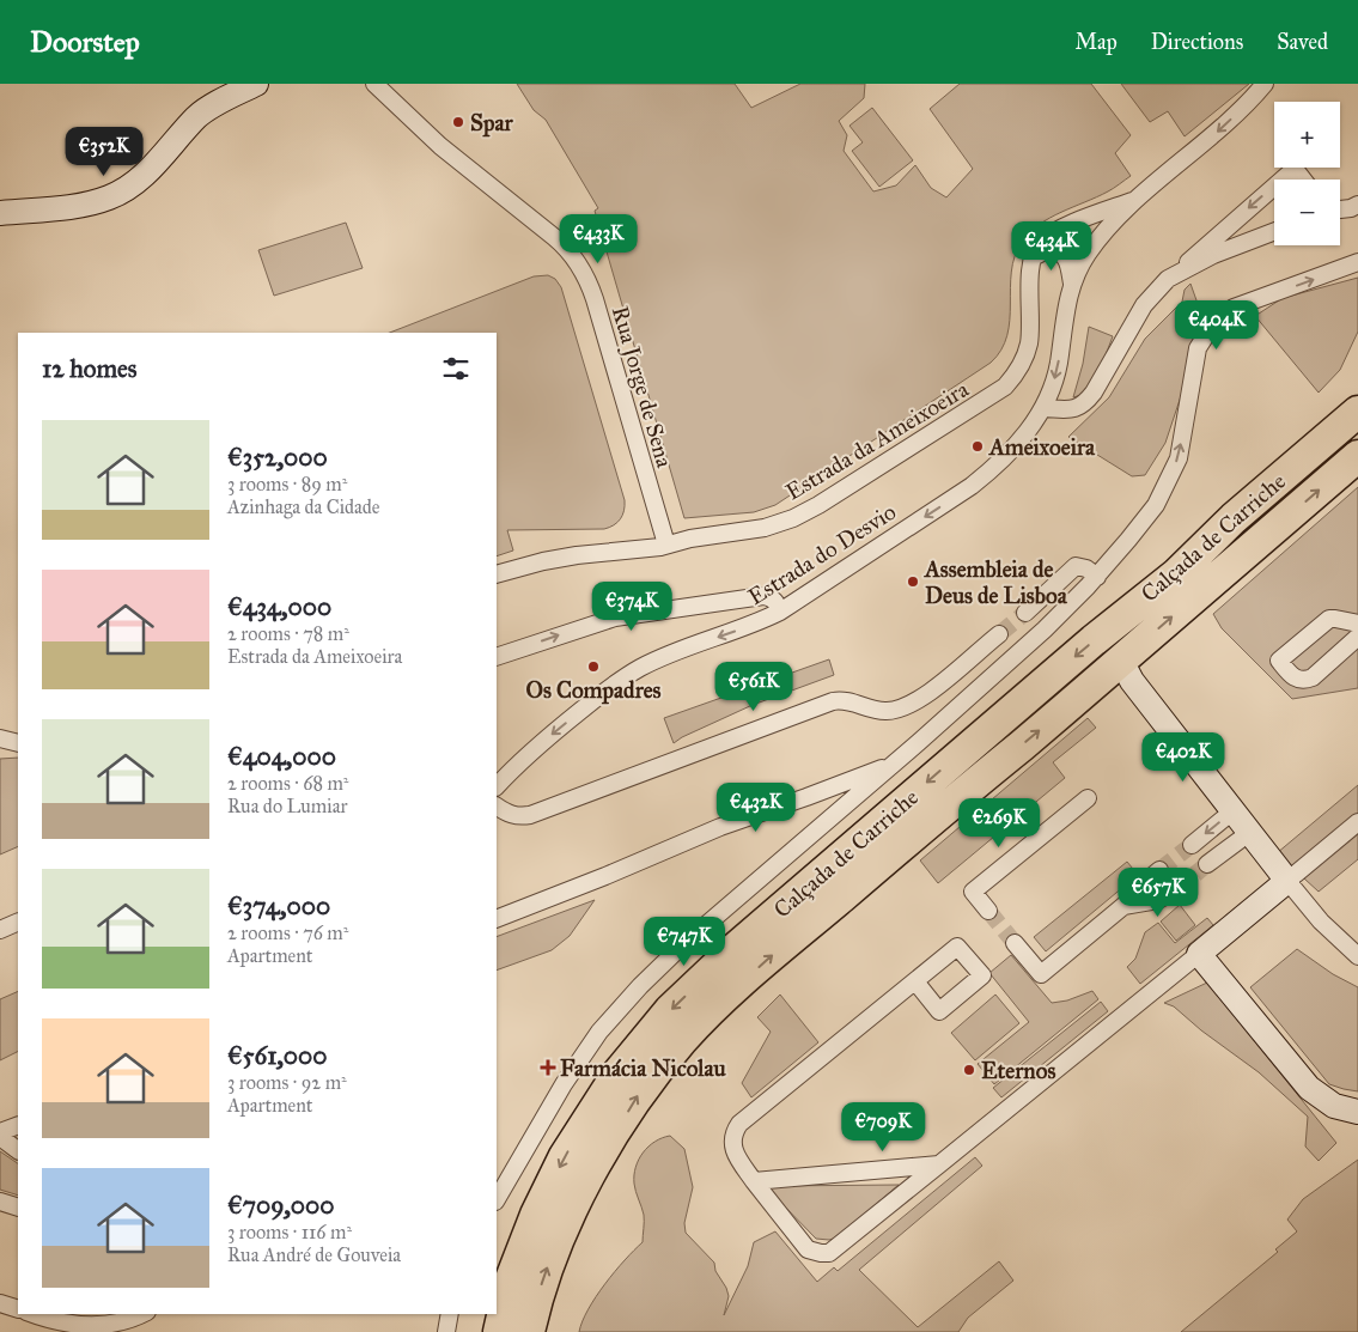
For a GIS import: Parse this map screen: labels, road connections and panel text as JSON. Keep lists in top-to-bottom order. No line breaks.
{"streets":{"highway":["Calçada de Carriche"],"street":["Rua Jorge de Sena","Estrada da Ameixoeira","Estrada do Desvio"]},"crossings":[["Rua Jorge de Sena","Estrada da Ameixoeira"]],"one_way":["Estrada do Desvio"],"places":{"other":["Spar","Ameixoeira","Assembleia de Deus de Lisboa","Os Compadres","Eternos"],"health":["Farmácia Nicolau"]},"page":{"header":"Doorstep","nav":["Map","Directions","Saved"],"map_buttons":["+","−"],"price":["€352K","€433K","€434K","€404K","€374K","€561K","€402K","€432K","€269K","€657K","€747K","€709K"],"heading":"12 homes","list":[{"name":"€352,000","note":"3 rooms · 89 m² · Azinhaga da Cidade"},{"name":"€434,000","note":"2 rooms · 78 m² · Estrada da Ameixoeira"},{"name":"€404,000","note":"2 rooms · 68 m² · Rua do Lumiar"},{"name":"€374,000","note":"2 rooms · 76 m² · Apartment"},{"name":"€561,000","note":"3 rooms · 92 m² · Apartment"},{"name":"€709,000","note":"3 rooms · 116 m² · Rua André de Gouveia"}]}}
